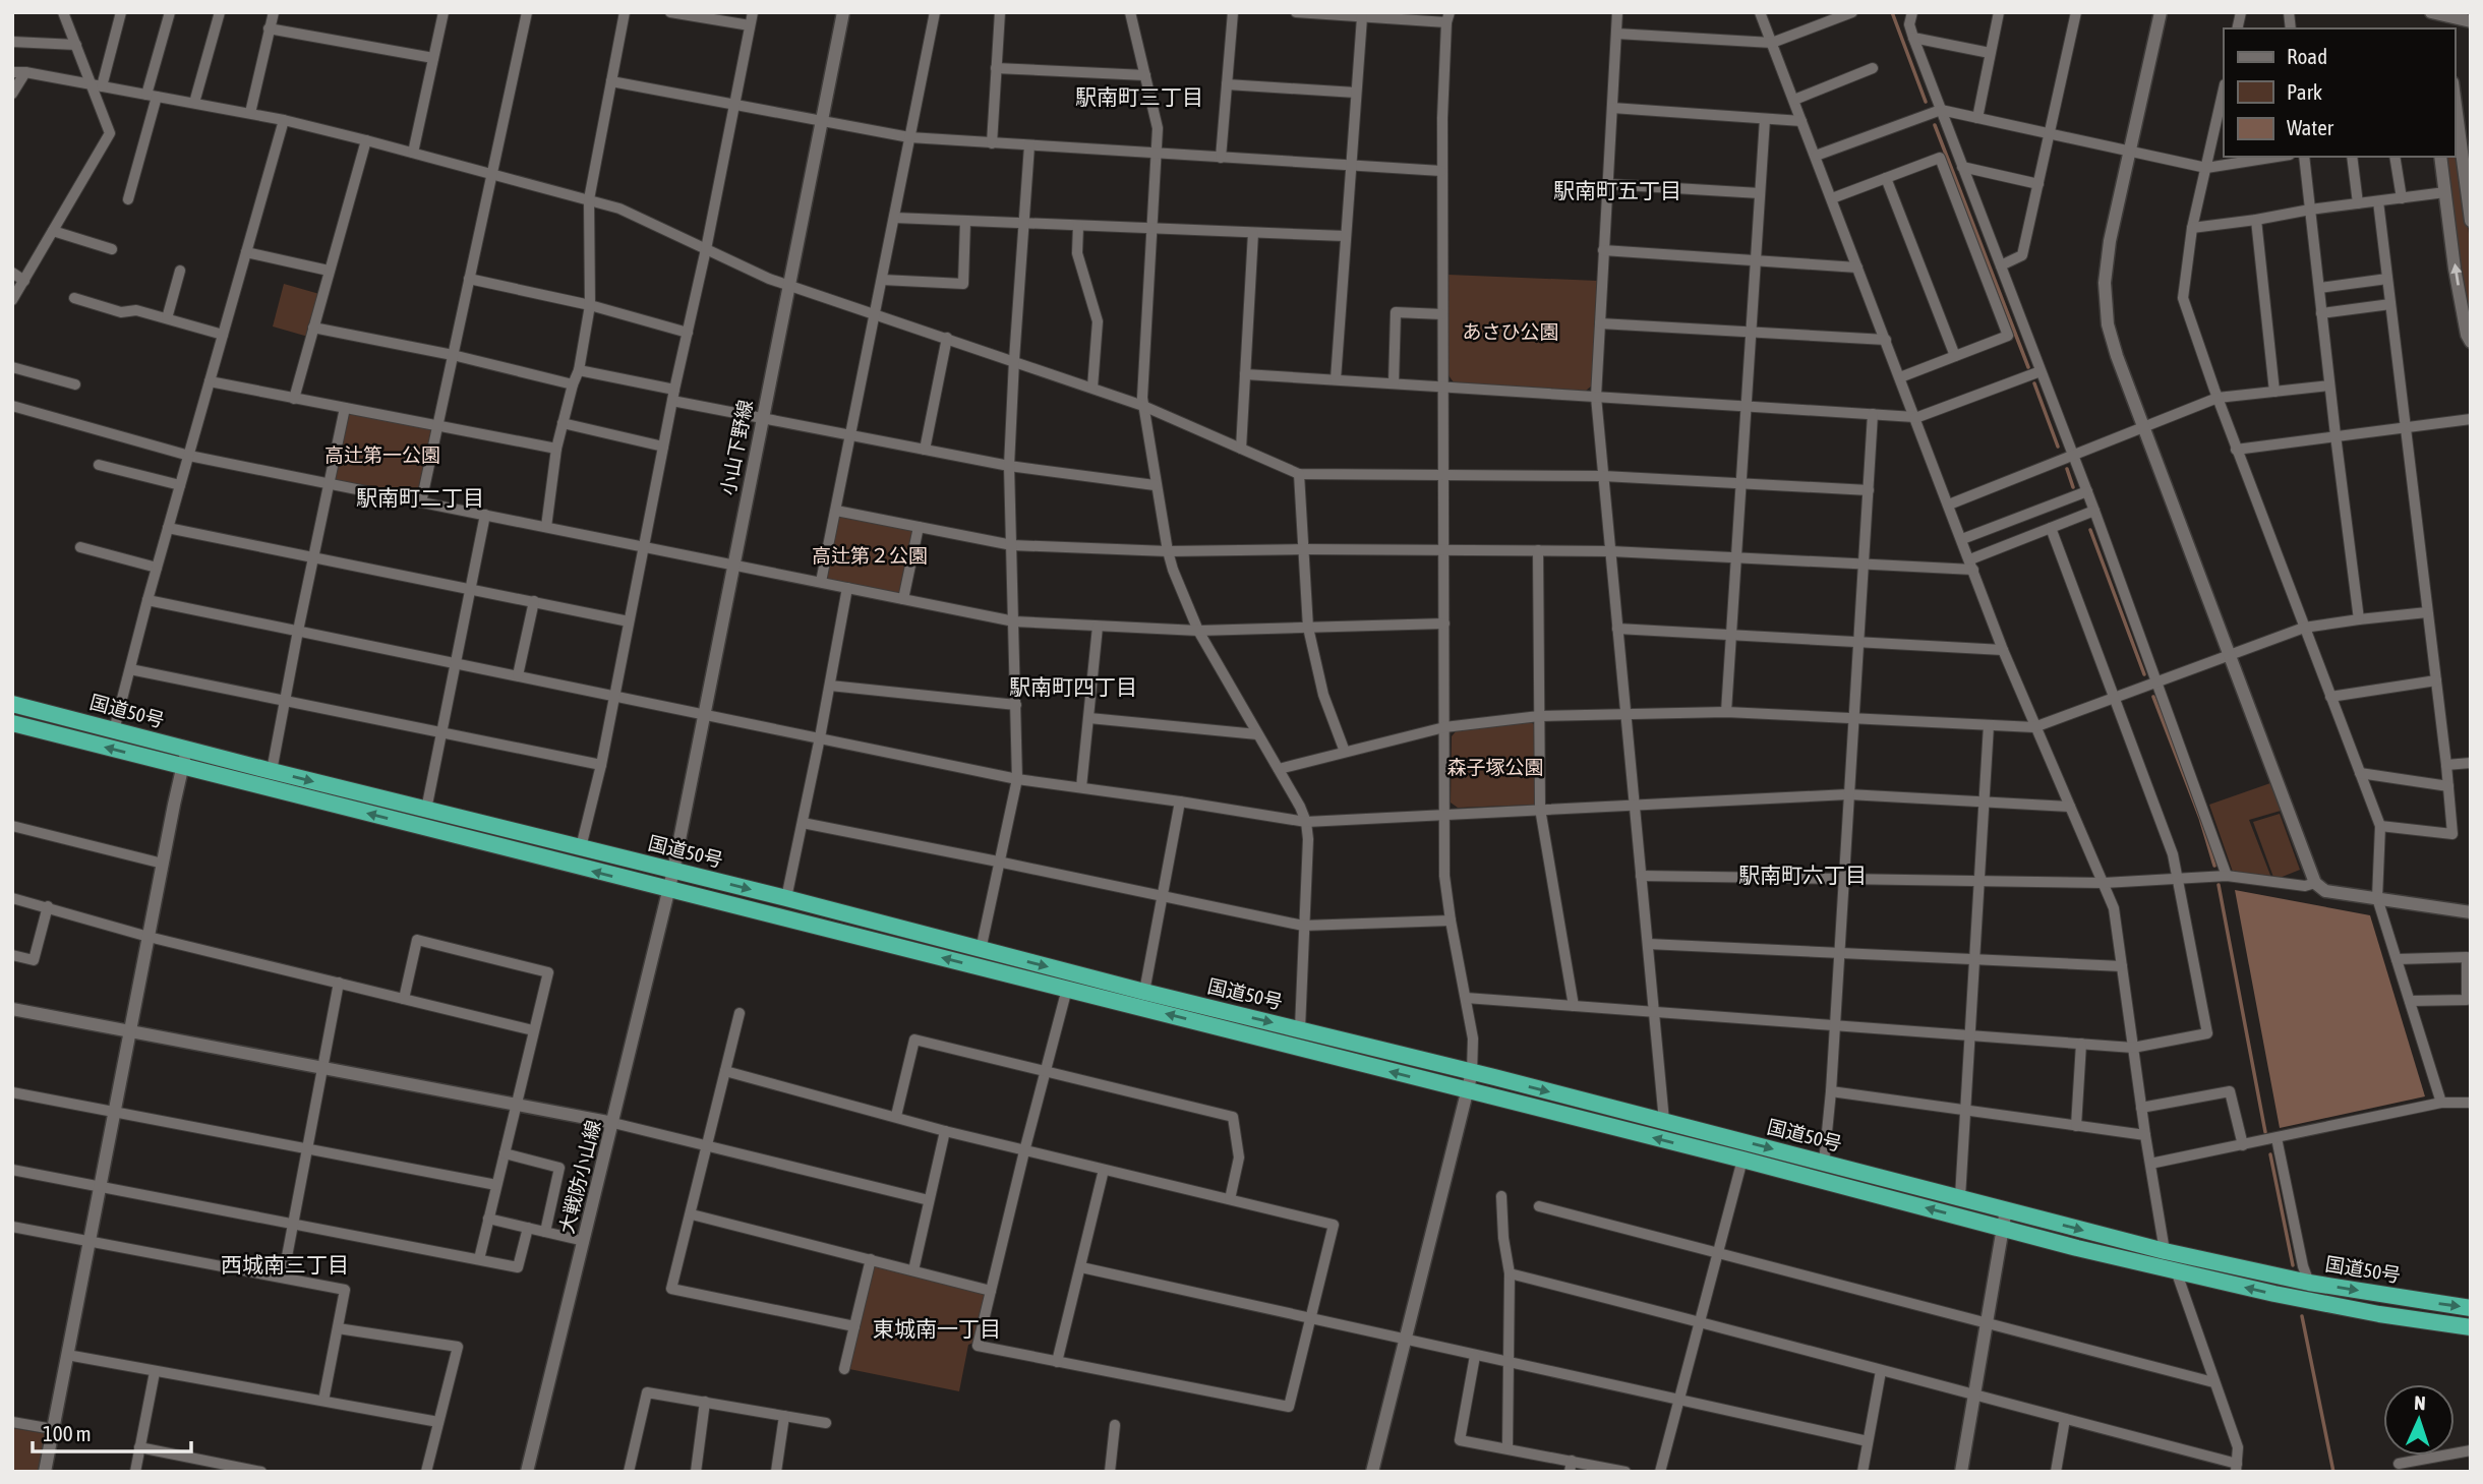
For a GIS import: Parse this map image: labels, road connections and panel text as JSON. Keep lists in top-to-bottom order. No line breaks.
{"streets":{"highway":["国道50号"],"street":["小山下野線","大戦防小山線"]},"crossings":[["小山下野線","国道50号"],["小山下野線","大戦防小山線"],["国道50号","大戦防小山線"]],"districts":["駅南町三丁目","駅南町五丁目","駅南町二丁目","駅南町四丁目","駅南町六丁目","西城南三丁目","東城南一丁目"],"parks":["あさひ公園","高辻第一公園","高辻第２公園","森子塚公園"],"legend":["Road","Park","Water"],"scale_bar":"100 m","north":"top"}
